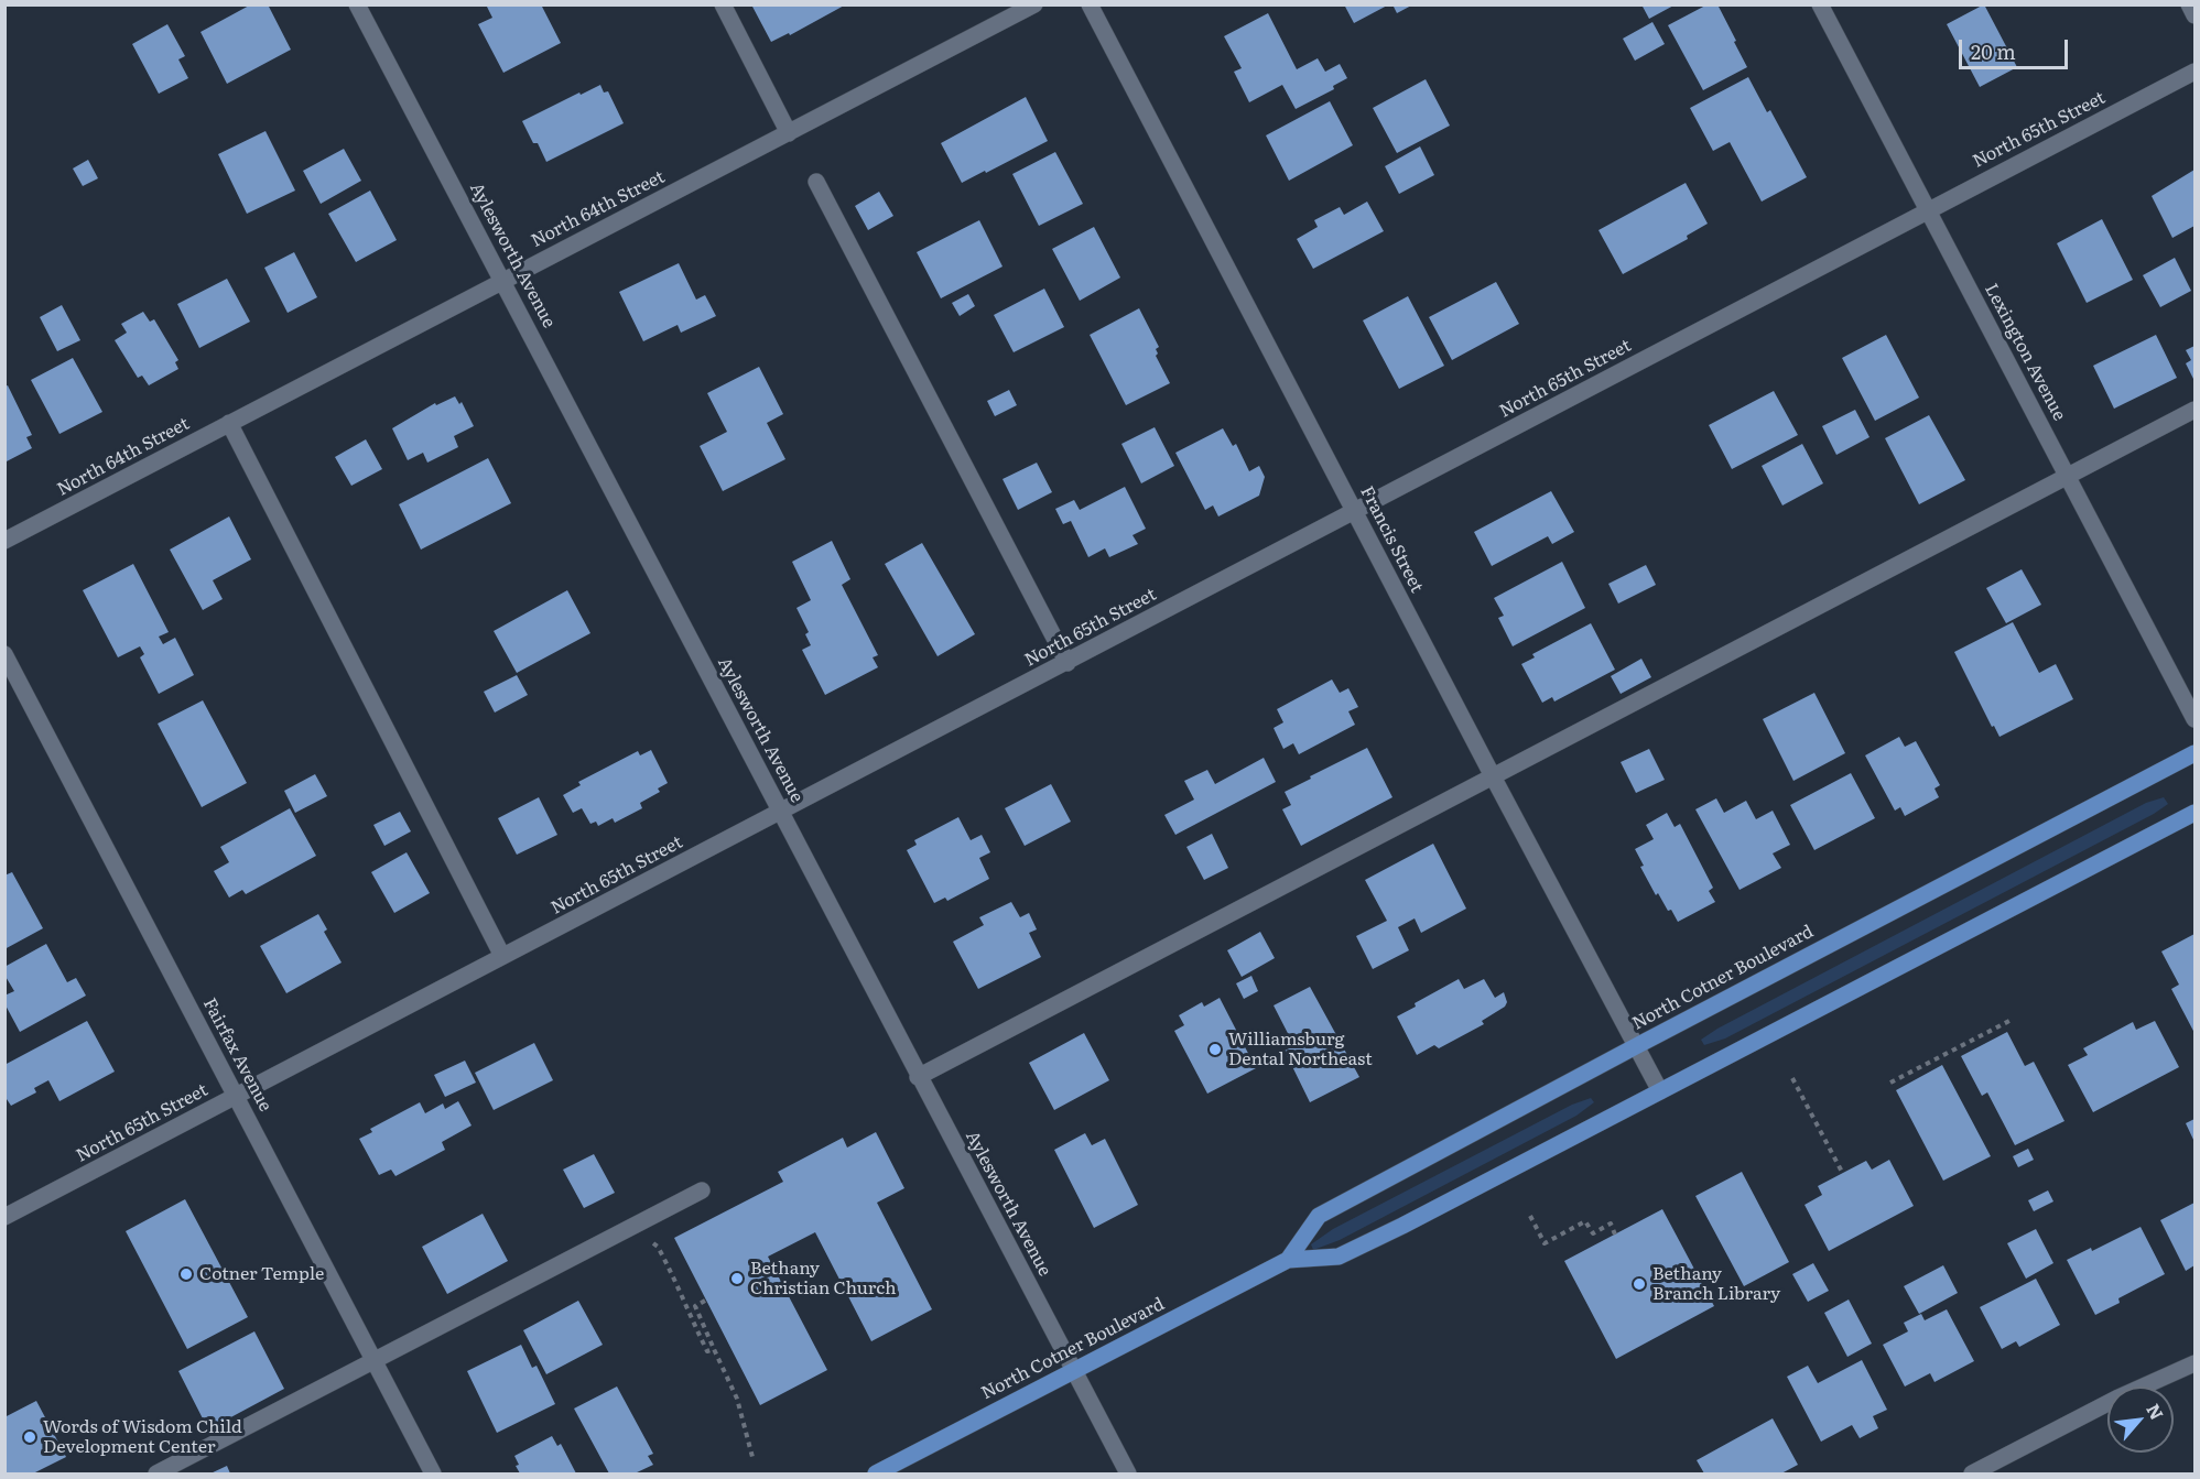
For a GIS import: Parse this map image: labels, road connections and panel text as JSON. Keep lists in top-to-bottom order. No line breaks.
{"streets":{"main road":["North Cotner Boulevard"],"street":["North 65th Street","North 64th Street","Aylesworth Avenue","Lexington Avenue","Francis Street","Fairfax Avenue"]},"crossings":[["North 65th Street","Aylesworth Avenue"],["North 65th Street","Lexington Avenue"],["North 65th Street","Francis Street"],["North 65th Street","Fairfax Avenue"],["North 64th Street","Aylesworth Avenue"],["Aylesworth Avenue","North Cotner Boulevard"],["Francis Street","North Cotner Boulevard"]],"places":["Williamsburg Dental Northeast","Cotner Temple","Bethany Christian Church","Bethany Branch Library","Words of Wisdom Child Development Center"],"scale_bar":"20 m","north":"top right"}
